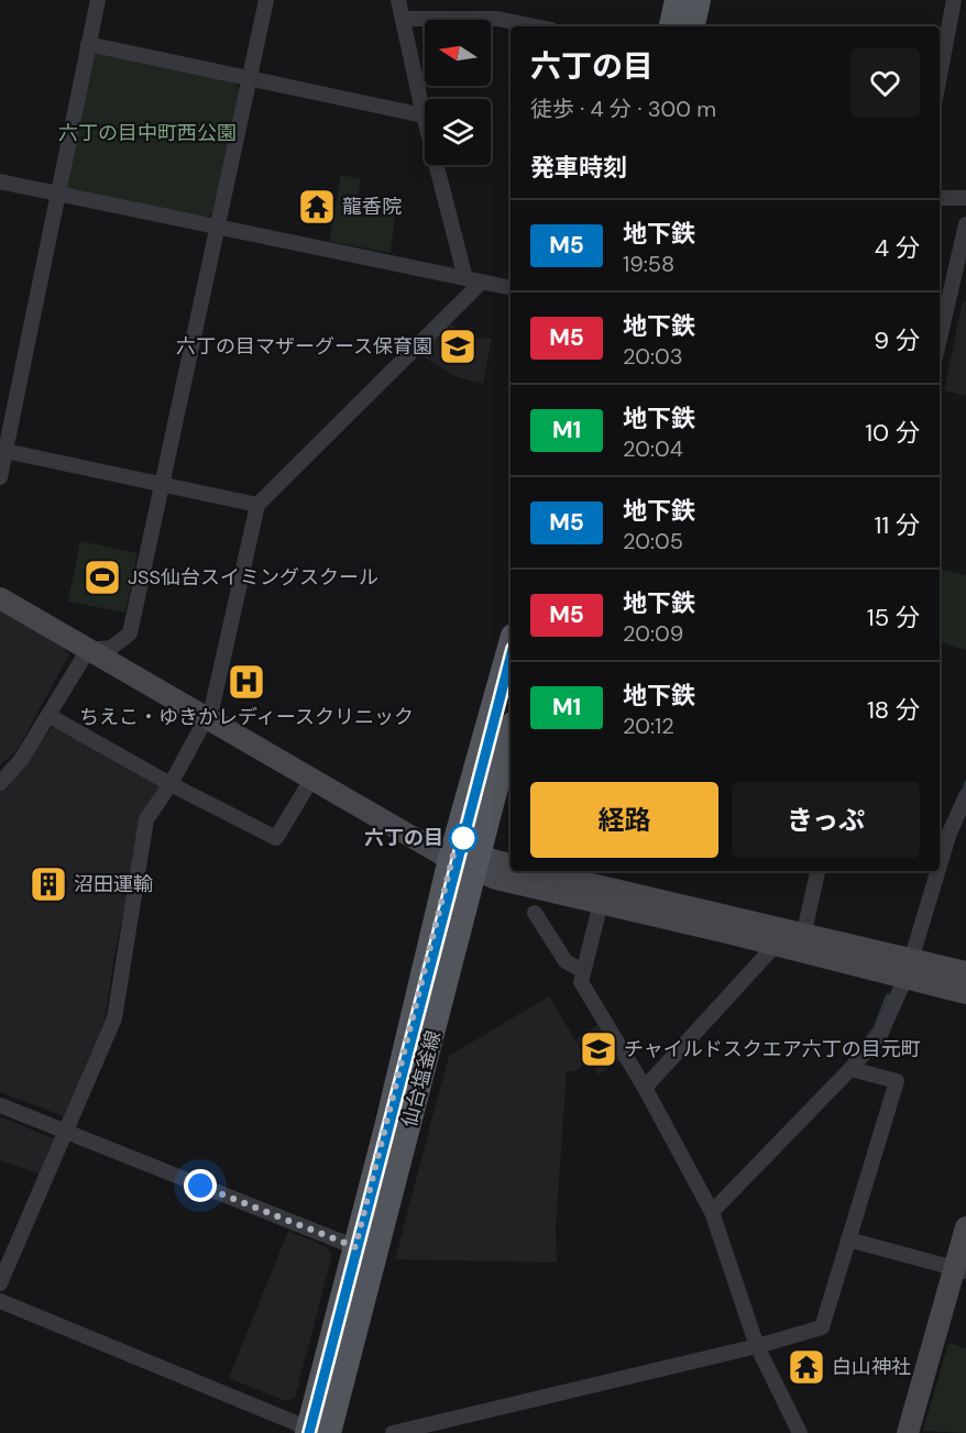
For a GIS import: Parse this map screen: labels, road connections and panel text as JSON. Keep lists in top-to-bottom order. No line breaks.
{"streets":{"main road":["仙台塩釜線"]},"parks":["六丁の目中町西公園"],"places":{"temple":["龍香院","白山神社"],"school or university":["六丁の目マザーグース保育園","チャイルドスクエア六丁の目元町"],"sports":["JSS仙台スイミングスクール"],"hospital":["ちえこ・ゆきかレディースクリニック"],"other":["六丁の目"],"building":["沼田運輸"]},"lines":["metro line M5"],"north":"left","page":{"heading":[["六丁の目","徒歩 · 4 分 · 300 m"],"発車時刻"],"list":[{"mark":"M5","name":"地下鉄","note":"19:58","value":"4 分"},{"mark":"M5","name":"地下鉄","note":"20:03","value":"9 分"},{"mark":"M1","name":"地下鉄","note":"20:04","value":"10 分"},{"mark":"M5","name":"地下鉄","note":"20:05","value":"11 分"},{"mark":"M5","name":"地下鉄","note":"20:09","value":"15 分"},{"mark":"M1","name":"地下鉄","note":"20:12","value":"18 分"}],"buttons":["経路","きっぷ"]}}
